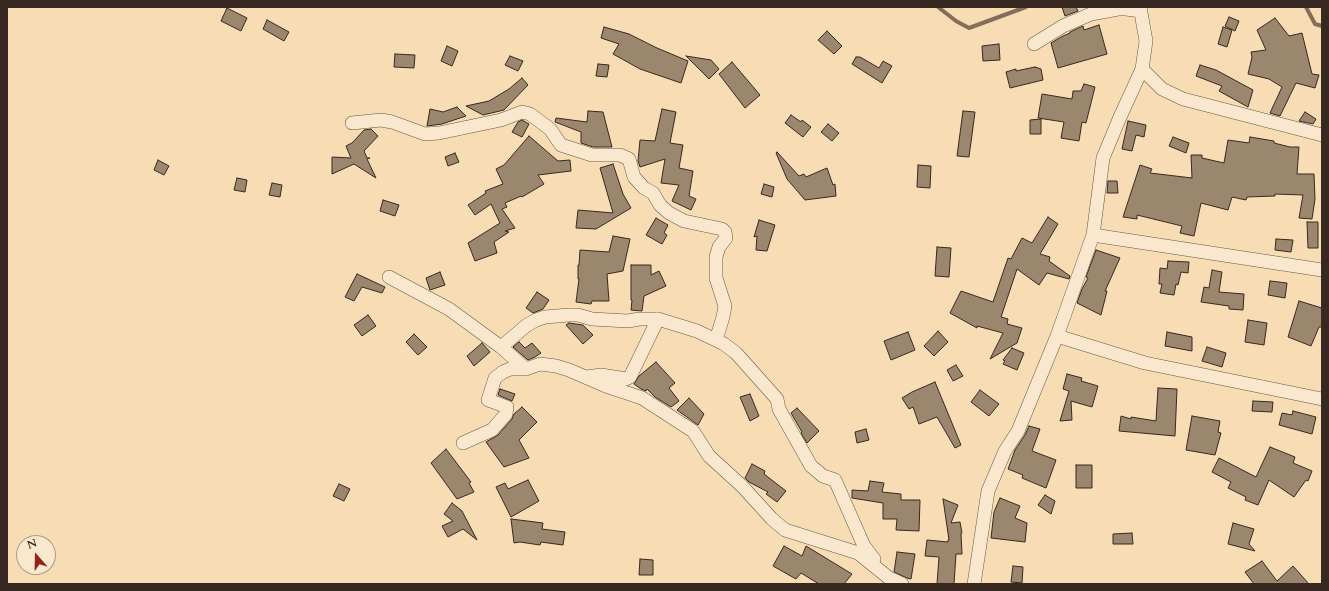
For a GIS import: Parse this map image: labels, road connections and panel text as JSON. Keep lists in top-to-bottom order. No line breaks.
{"north":"top"}
